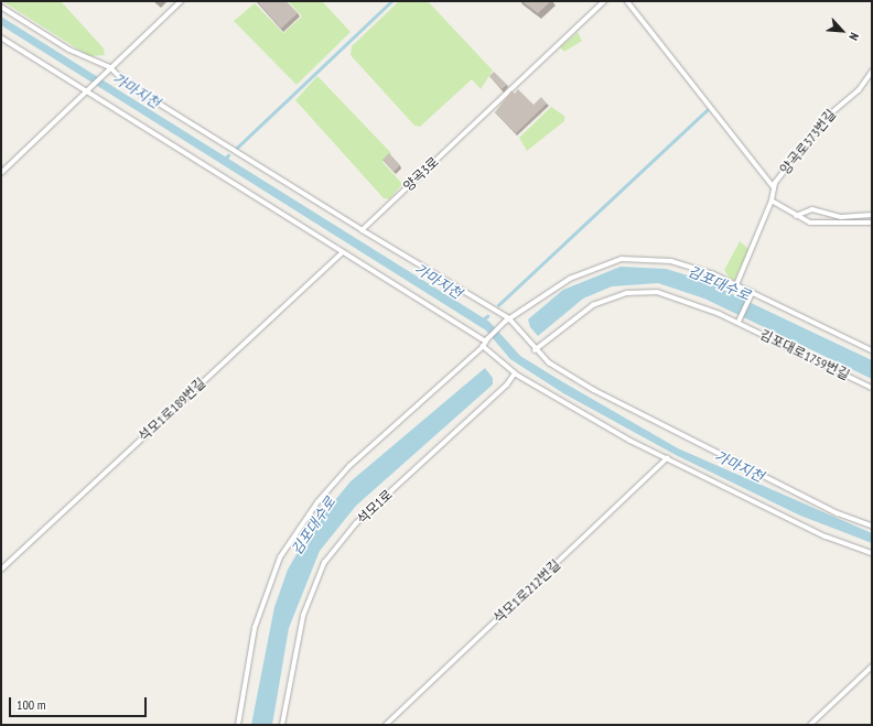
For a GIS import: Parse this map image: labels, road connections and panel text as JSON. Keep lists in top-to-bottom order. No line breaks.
{"streets":{"lane":["양곡로373번길","양곡3로","김포대로1759번길","석모1로189번길","석모1로","석모1로212번길"]},"water":["가마지천","김포대수로"],"scale_bar":"100 m","north":"bottom right"}
